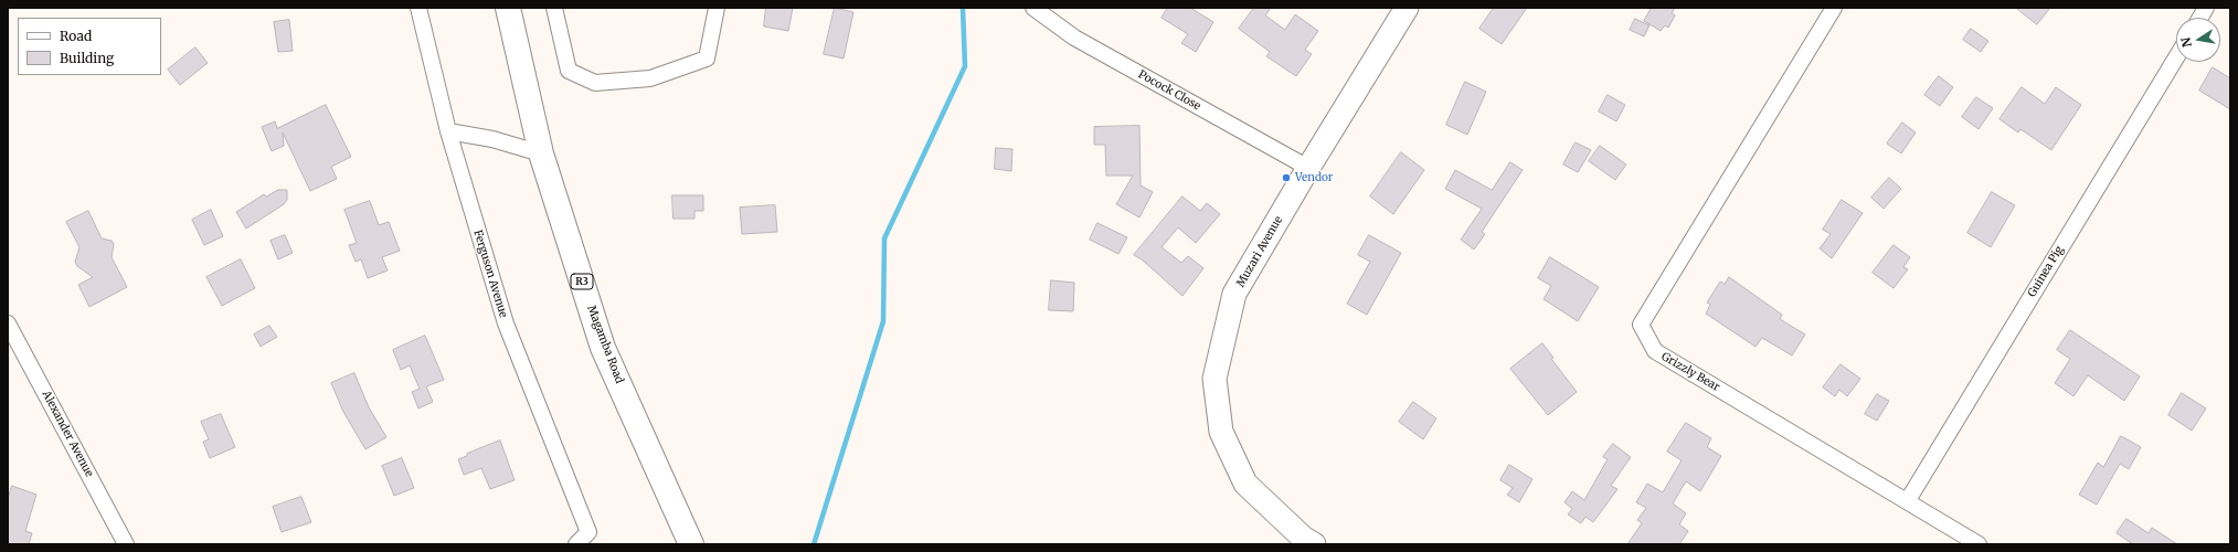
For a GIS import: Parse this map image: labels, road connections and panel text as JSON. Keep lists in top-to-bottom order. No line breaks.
{"streets":{"highway":["R3","Magamba Road"],"street":["Pocock Close","Muzari Avenue","Guinea Pig","Ferguson Avenue","Grizzly Bear","Alexander Avenue"]},"crossings":[["Pocock Close","Muzari Avenue"],["Guinea Pig","Grizzly Bear"]],"places":["Vendor"],"legend":["Road","Building"],"north":"left"}
